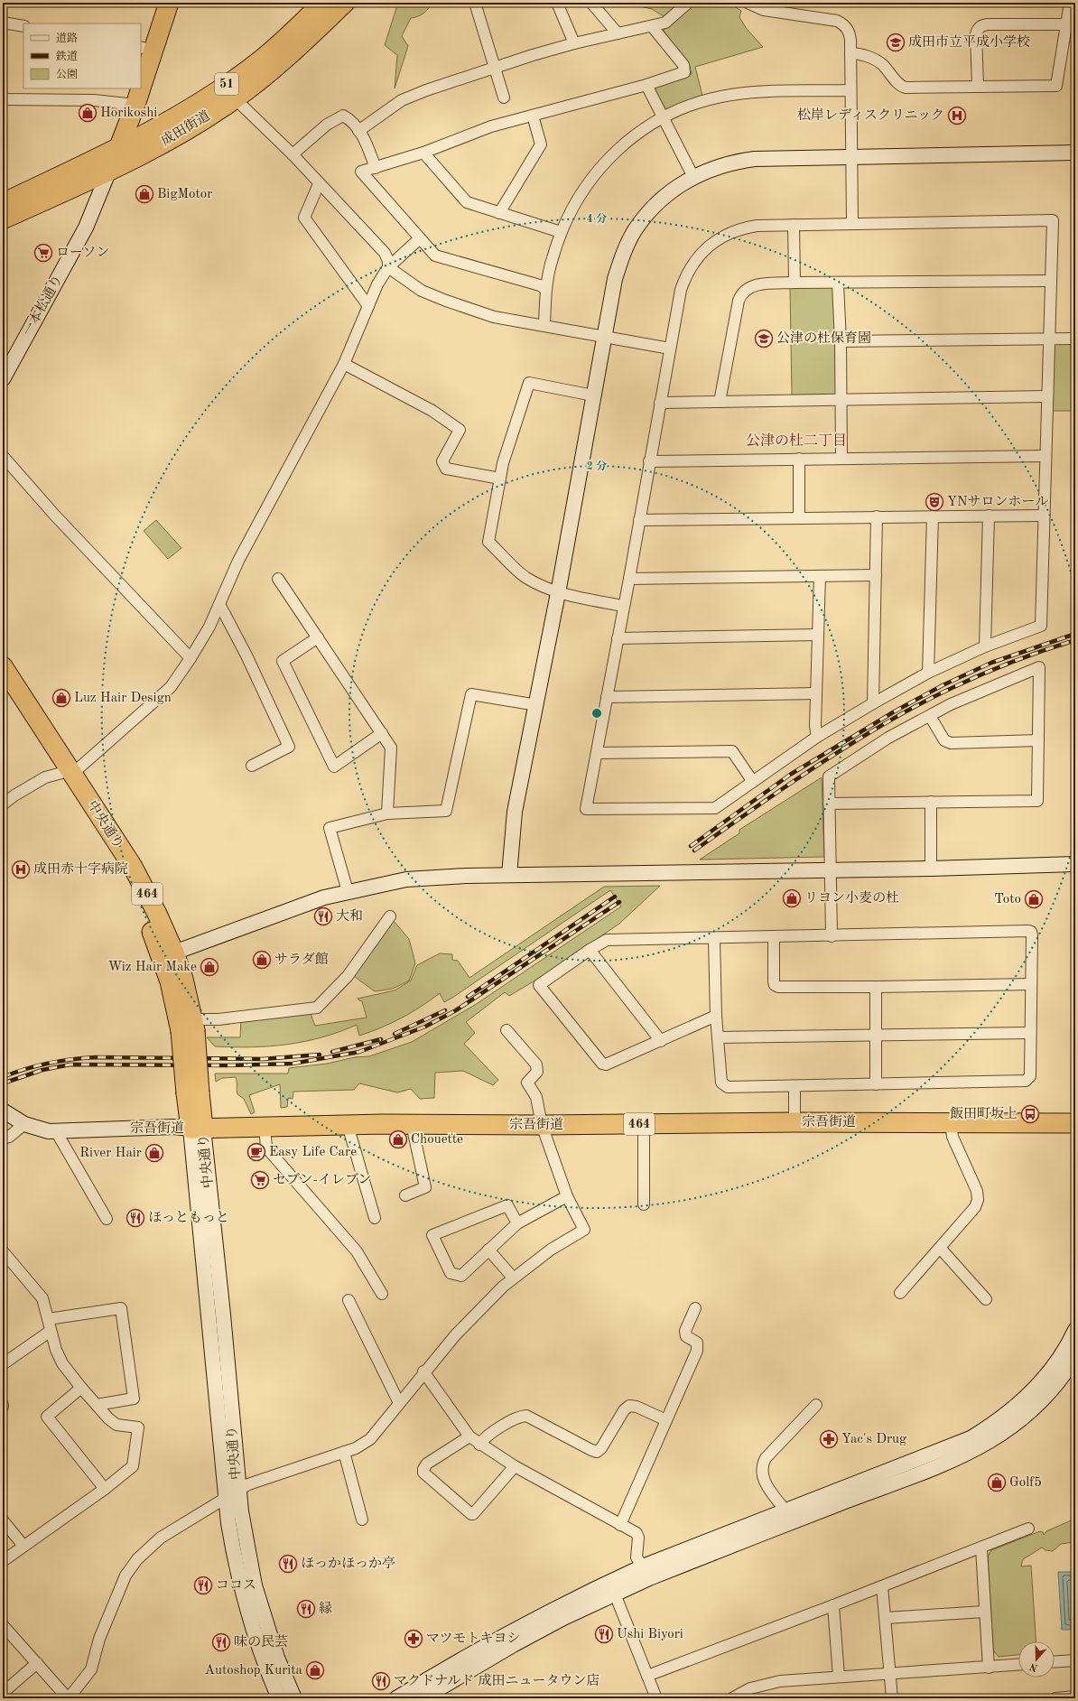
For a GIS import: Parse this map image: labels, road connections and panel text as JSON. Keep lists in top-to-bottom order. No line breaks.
{"streets":{"highway":["51","成田街道","中央通り","464","宗吾街道"],"street":["一本松通り"]},"crossings":[["成田街道","一本松通り"],["中央通り","宗吾街道"]],"districts":["公津の杜二丁目"],"places":{"school or university":["成田市立平成小学校","公津の杜保育園"],"shop":["Horikoshi","BigMotor","Luz Hair Design","リヨン小麦の杜","Toto","サラダ館","Wiz Hair Make","Chouette","River Hair","Golf5","Autoshop Kurita"],"hospital":["松岸レディスクリニック","成田赤十字病院"],"supermarket":["ローソン","セブン-イレブン"],"theatre":["YNサロンホール"],"restaurant":["大和","ほっともっと","ほっかほっか亭","ココス","縁","Ushi Biyori","味の民芸","マクドナルド 成田ニュータウン店"],"bus stop":["飯田町坂上"],"cafe":["Easy Life Care"],"pharmacy":["Yac's Drug","マツモトキヨシ"]},"legend":["道路","鉄道","公園"],"north":"bottom","rings":["4 分","2 分"]}
